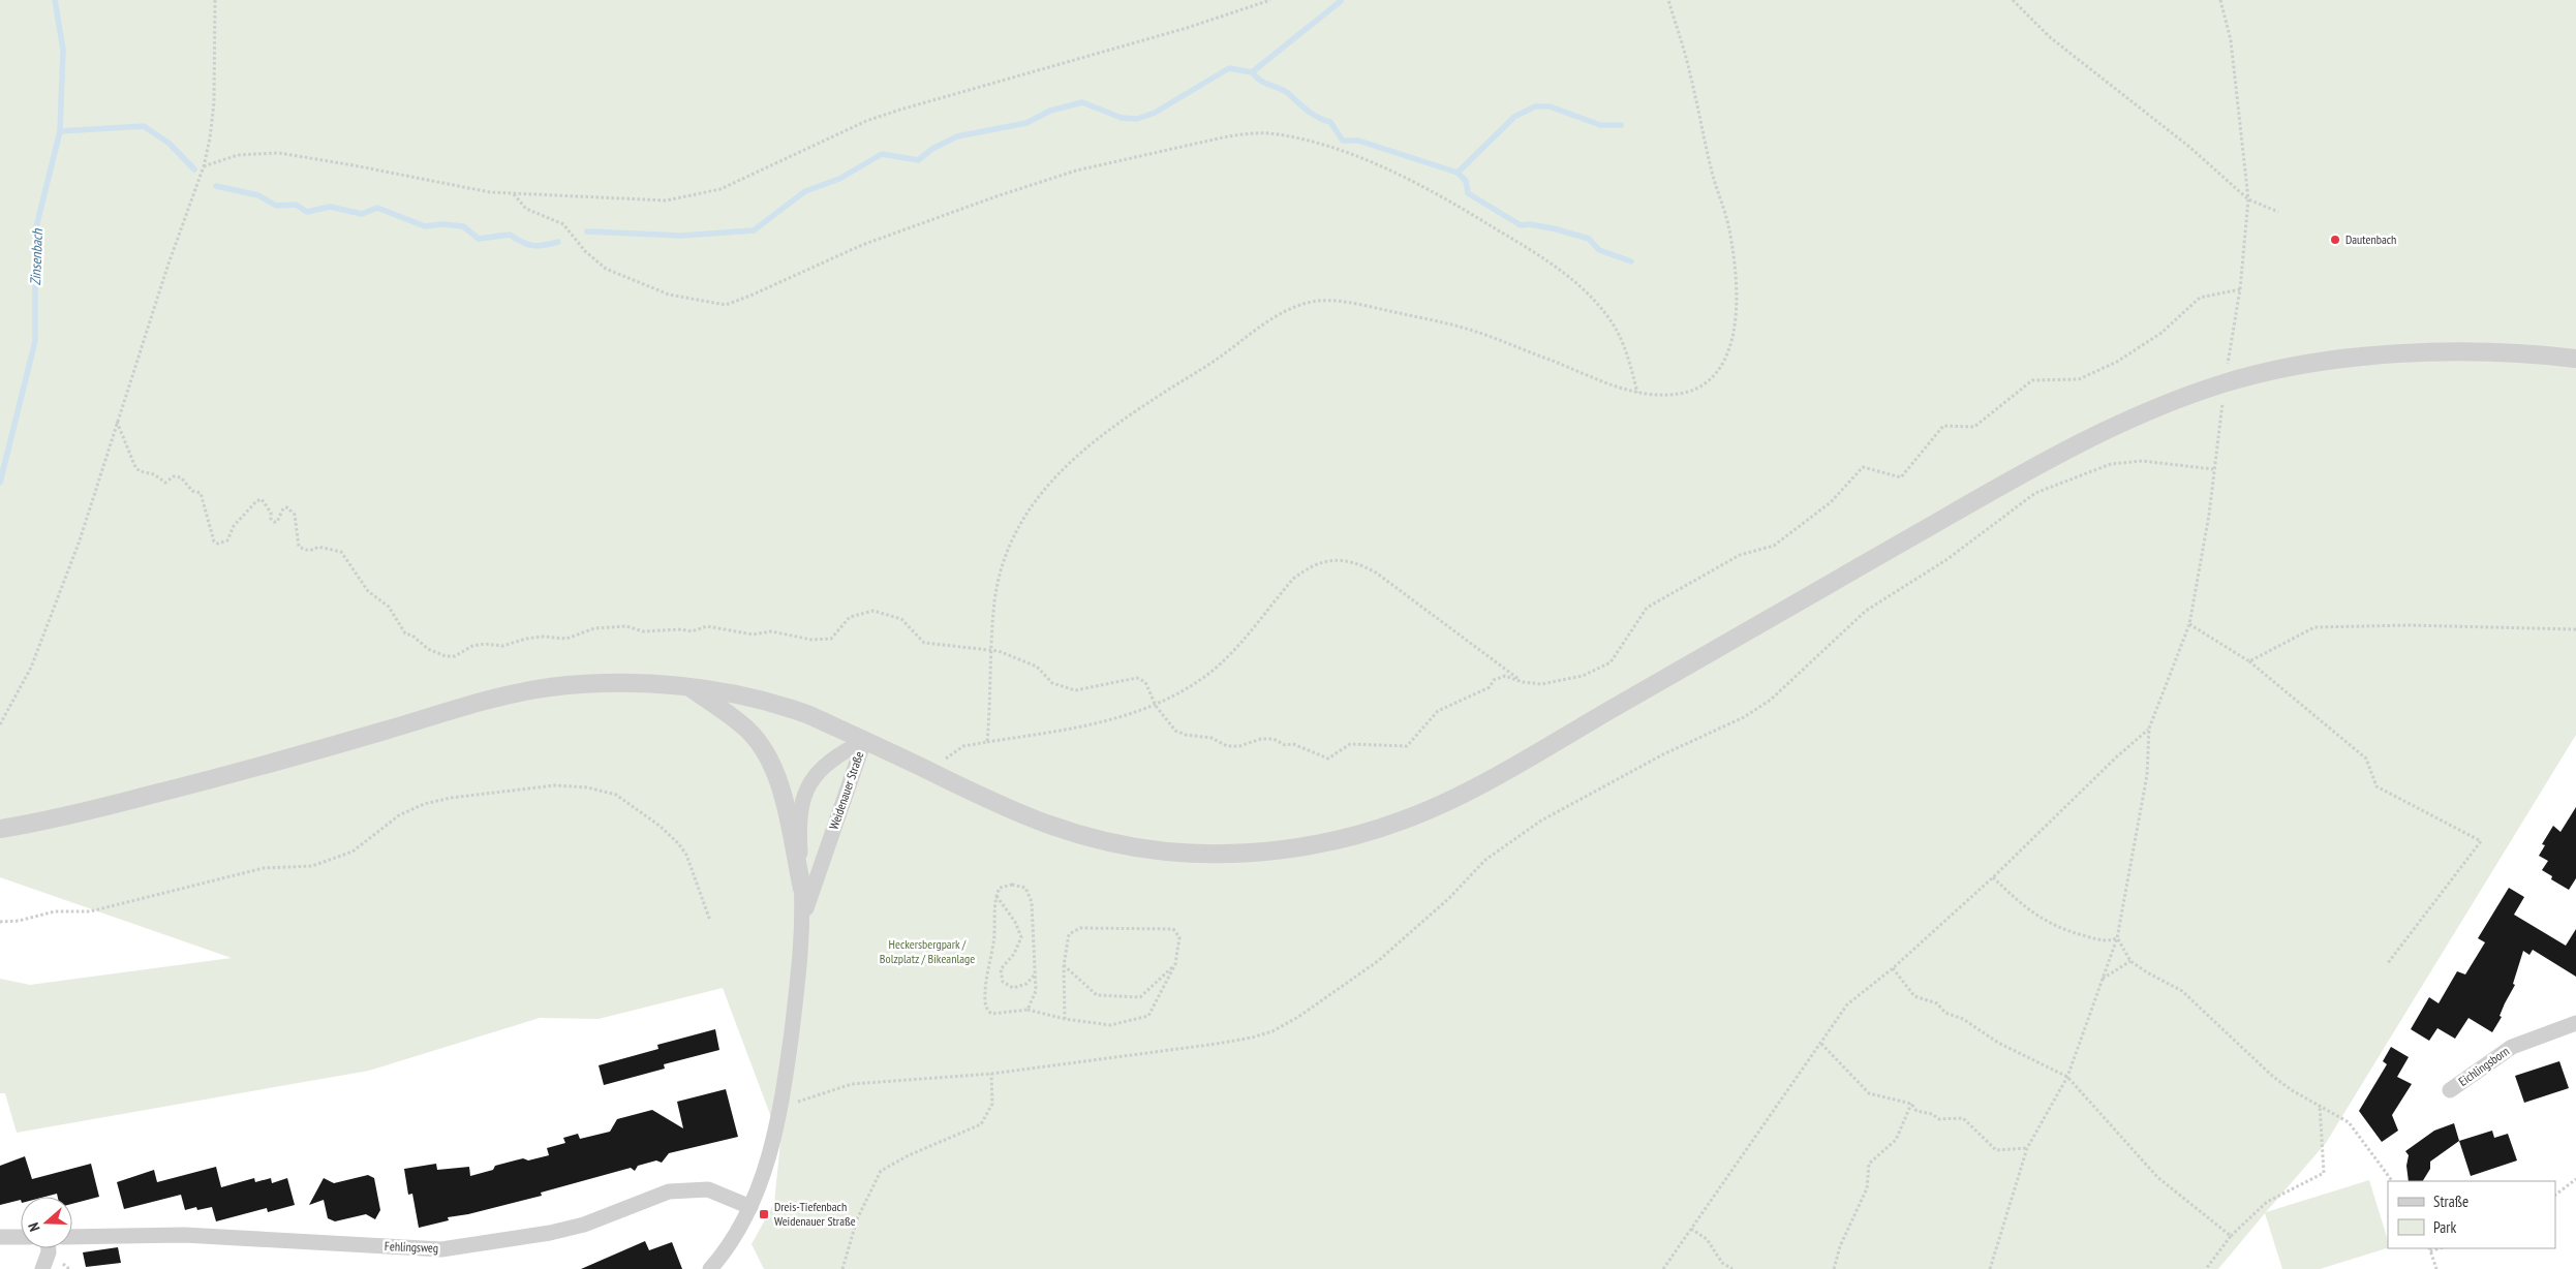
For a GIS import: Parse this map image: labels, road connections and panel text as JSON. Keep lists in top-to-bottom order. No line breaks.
{"streets":{"street":["Weidenauer Straße","Eichlingsborn","Fehlingsweg"]},"crossings":[["Weidenauer Straße","Fehlingsweg"]],"water":["Zinsenbach"],"parks":["Heckersbergpark / Bolzplatz / Bikeanlage"],"places":{"other":["Dautenbach"],"transit":["Dreis-Tiefenbach Weidenauer Straße"]},"legend":["Straße","Park"],"north":"left"}
